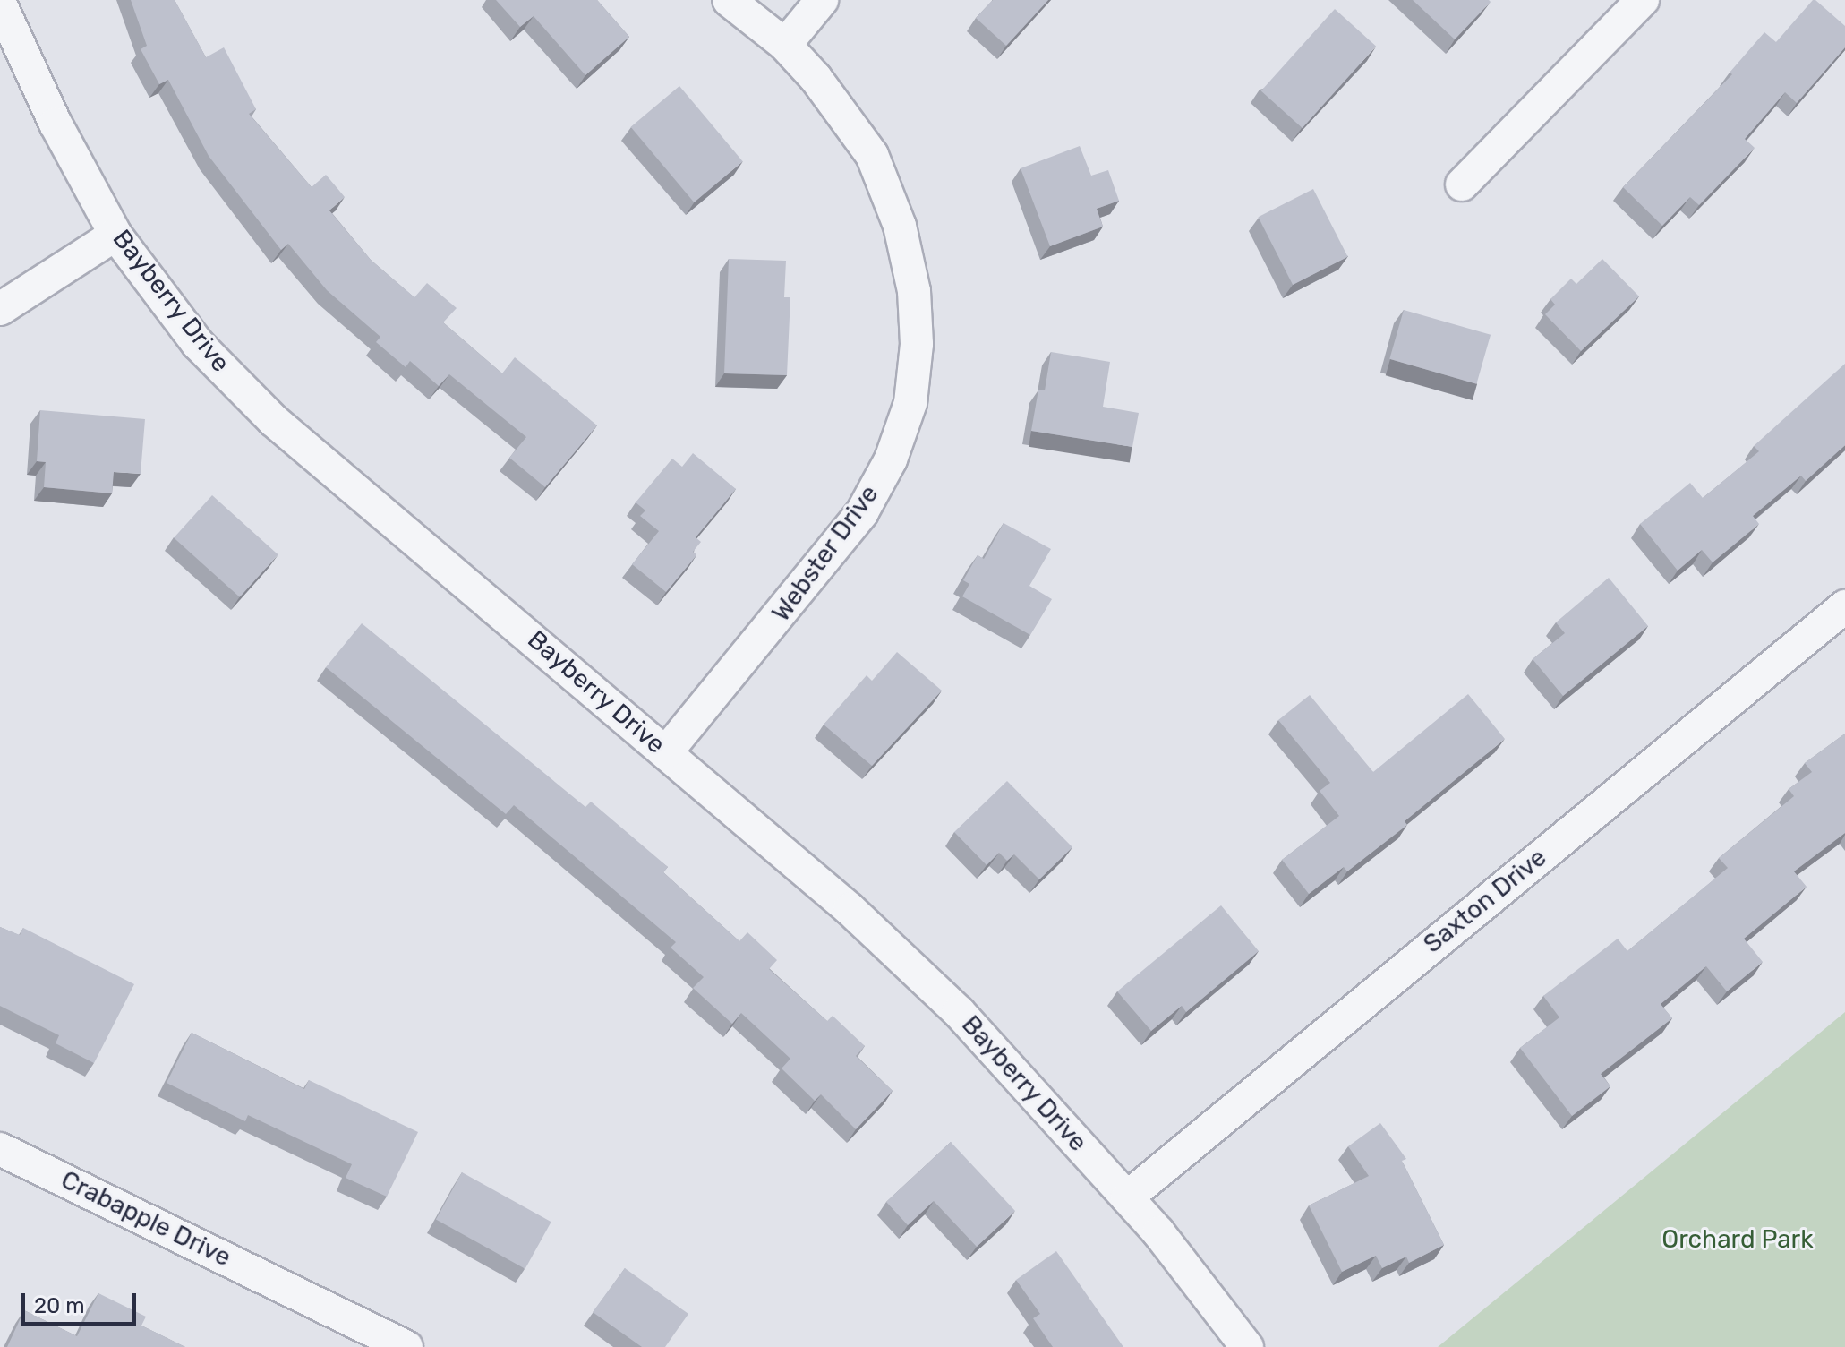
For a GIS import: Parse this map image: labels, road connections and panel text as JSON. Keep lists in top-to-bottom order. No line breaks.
{"streets":{"street":["Bayberry Drive","Webster Drive","Saxton Drive","Crabapple Drive"]},"crossings":[["Bayberry Drive","Webster Drive"],["Bayberry Drive","Saxton Drive"]],"parks":["Orchard Park"],"scale_bar":"20 m"}
